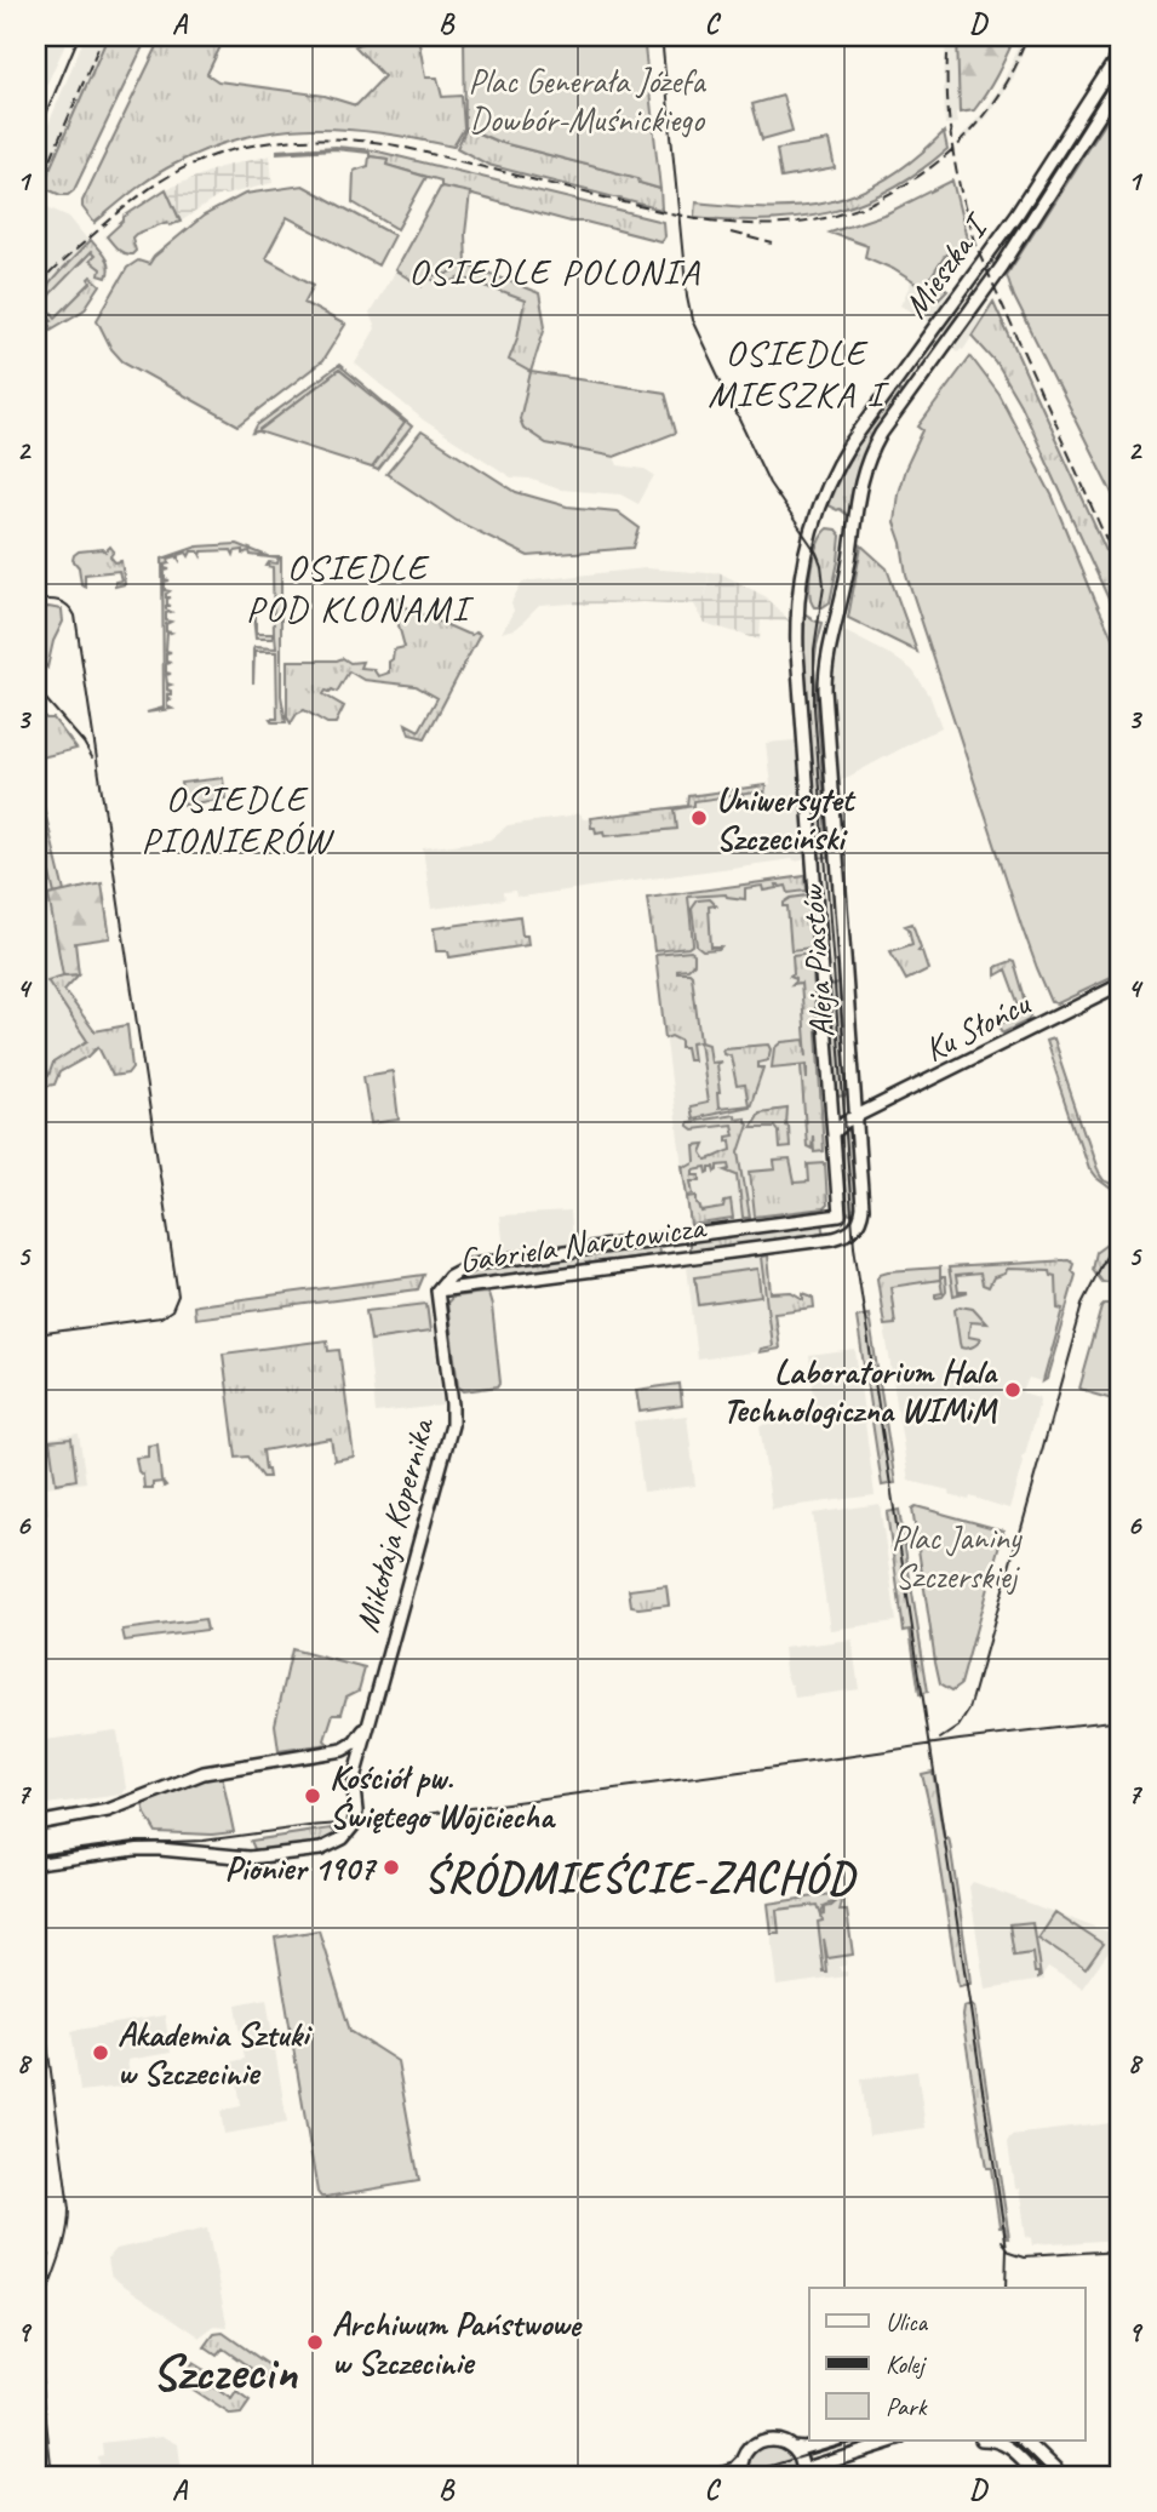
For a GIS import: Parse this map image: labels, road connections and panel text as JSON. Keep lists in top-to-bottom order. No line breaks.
{"streets":{"main road":["Mieszka I","Aleja Piastów","Ku Słońcu","Gabriela Narutowicza","Mikołaja Kopernika"]},"crossings":[["Mieszka I","Aleja Piastów"],["Aleja Piastów","Ku Słońcu"],["Aleja Piastów","Gabriela Narutowicza"],["Gabriela Narutowicza","Mikołaja Kopernika"]],"districts":["OSIEDLE POLONIA","OSIEDLE MIESZKA I","OSIEDLE POD KLONAMI","OSIEDLE PIONIERÓW","ŚRÓDMIEŚCIE-ZACHÓD","Szczecin"],"parks":["Plac Generała Józefa Dowbór-Muśnickiego","Plac Janiny Szczerskiej"],"places":["Uniwersytet Szczeciński","Laboratorium Hala Technologiczna WIMiM","Kościół pw. Świętego Wojciecha","Pionier 1907","Akademia Sztuki w Szczecinie","Archiwum Państwowe w Szczecinie"],"legend":["Ulica","Kolej","Park"],"grid":{"columns":["A","B","C","D"],"rows":["1","2","3","4","5","6","7","8","9"]}}
